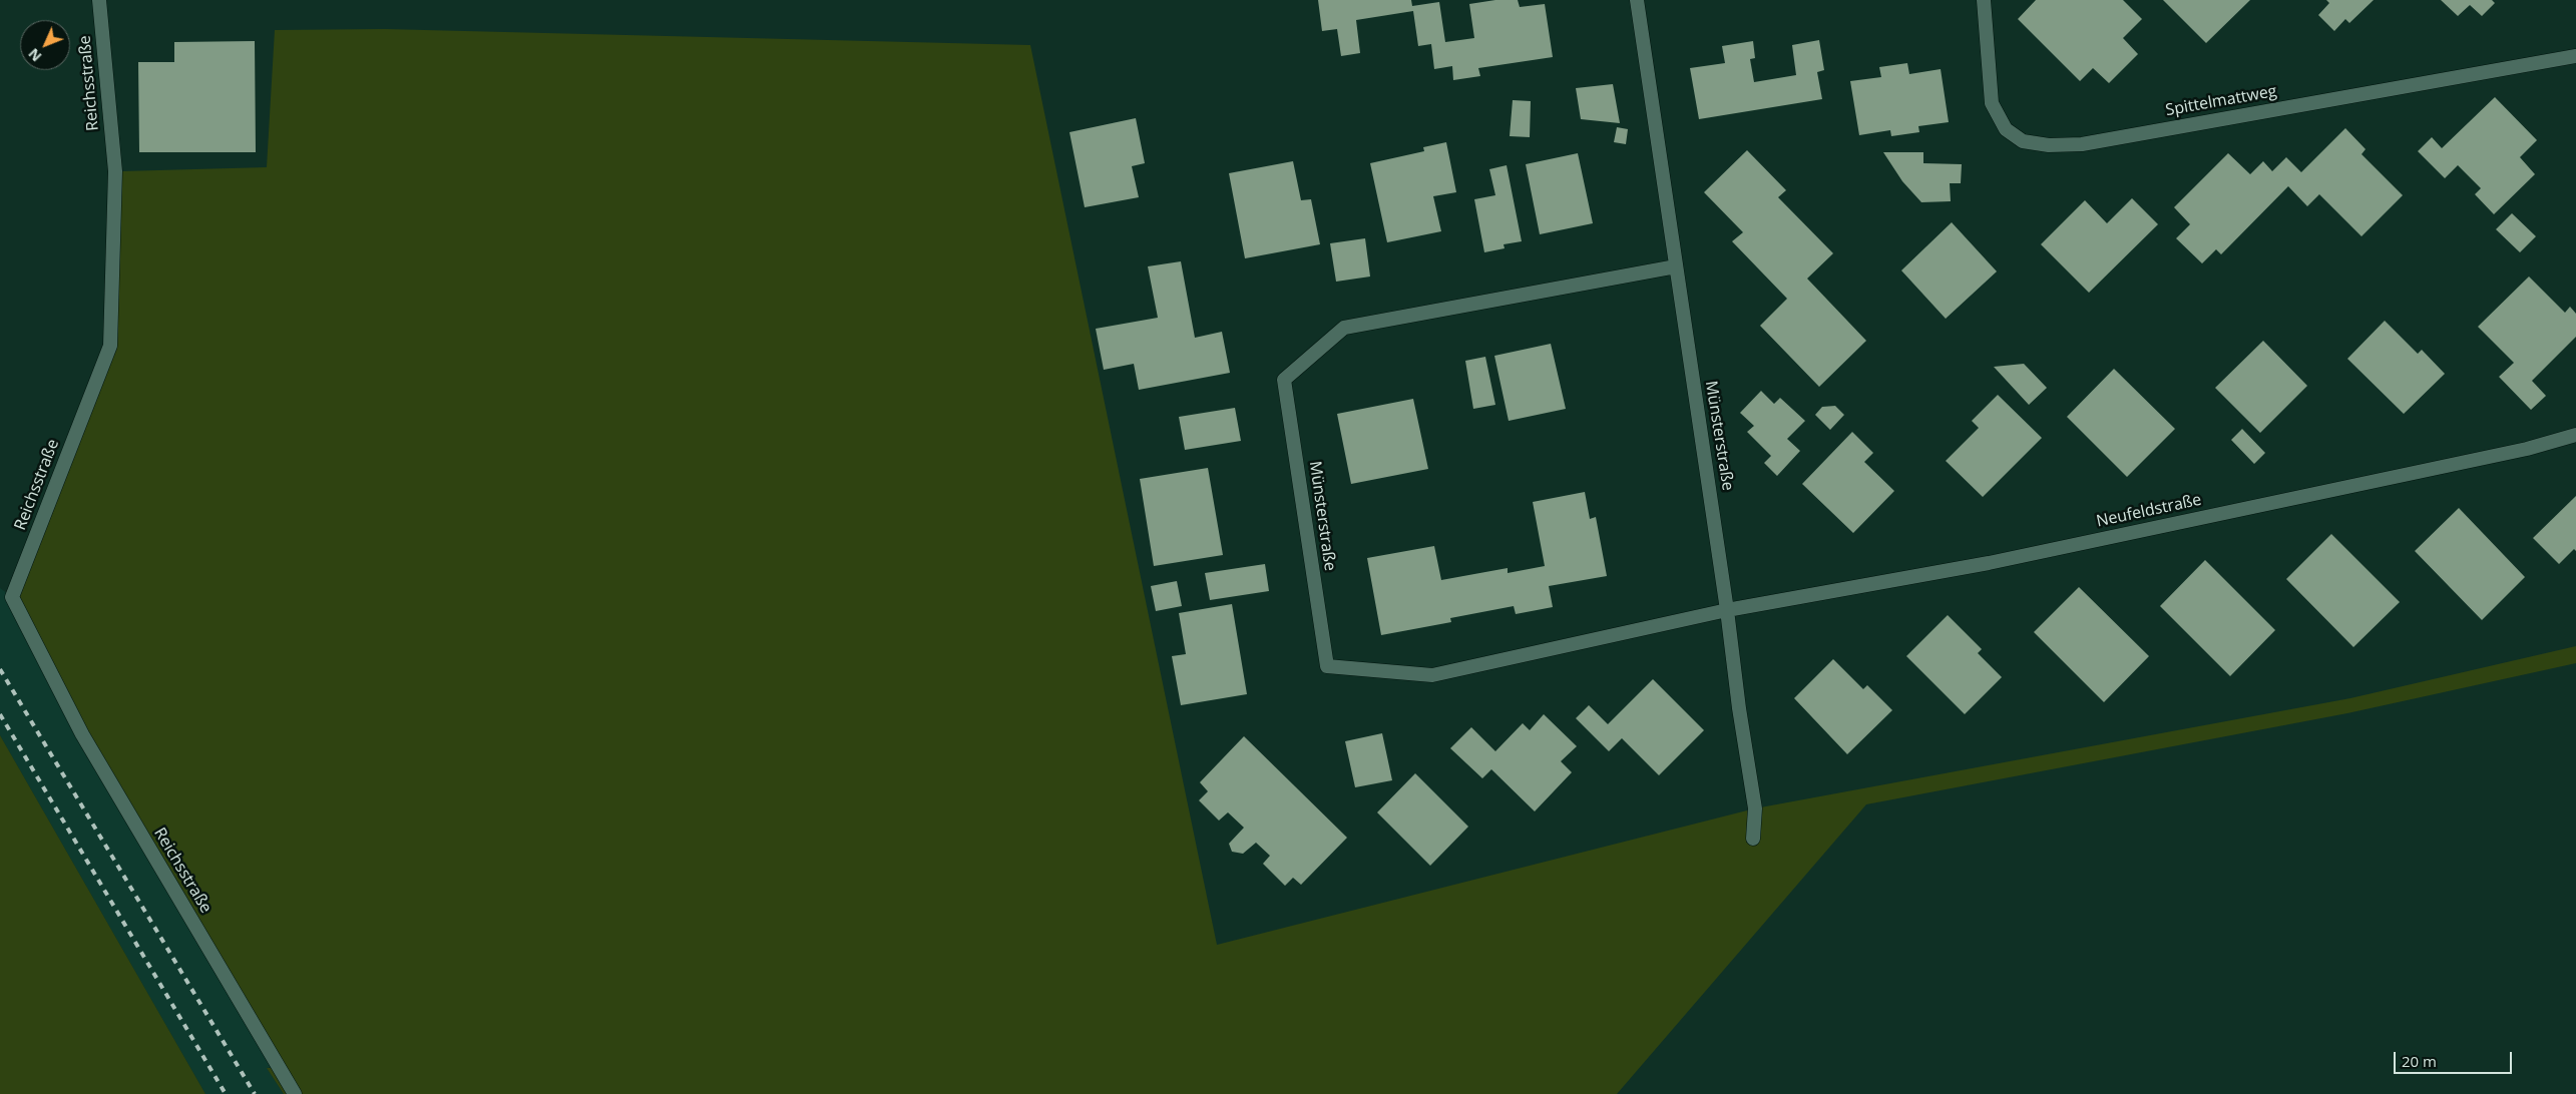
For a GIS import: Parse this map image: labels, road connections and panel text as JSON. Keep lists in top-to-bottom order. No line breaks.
{"streets":{"street":["Reichsstraße","Spittelmattweg","Münsterstraße","Neufeldstraße"]},"crossings":[["Münsterstraße","Neufeldstraße"]],"scale_bar":"20 m","north":"bottom left"}
